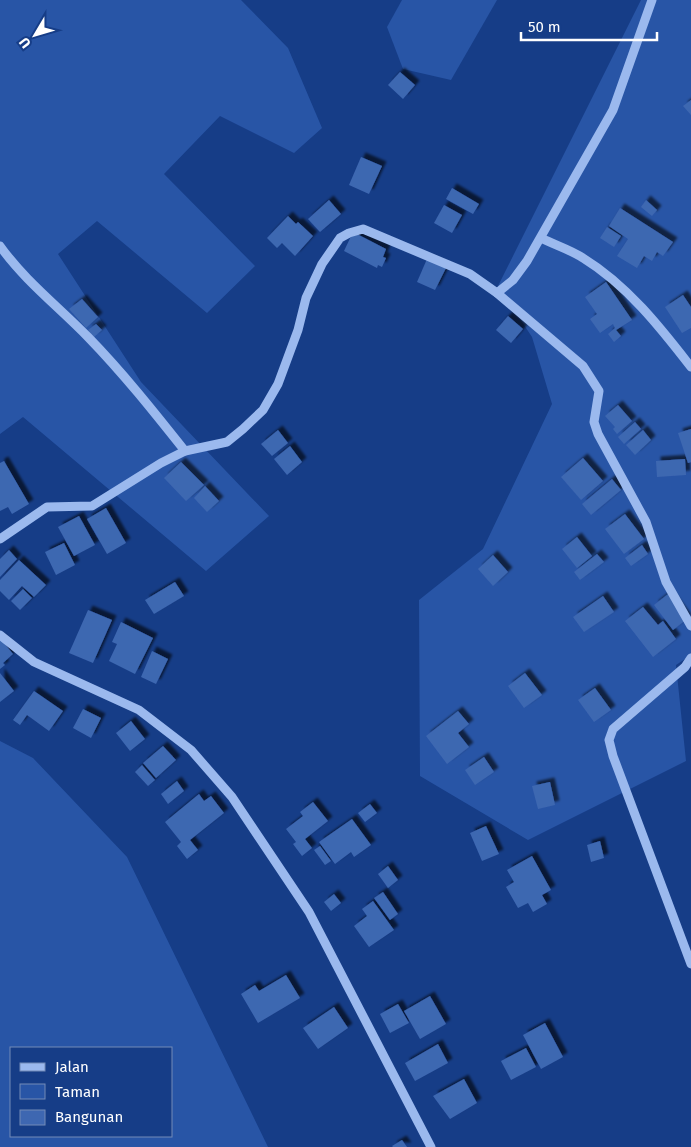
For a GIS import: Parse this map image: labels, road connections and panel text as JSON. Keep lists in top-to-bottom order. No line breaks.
{"legend":["Jalan","Taman","Bangunan"],"scale_bar":"50 m","north":"bottom left"}
